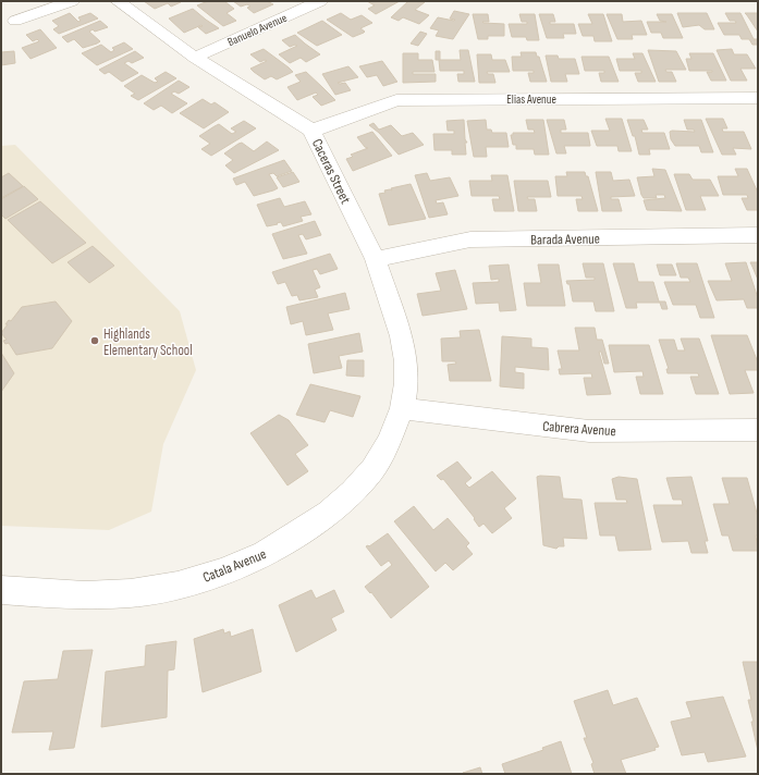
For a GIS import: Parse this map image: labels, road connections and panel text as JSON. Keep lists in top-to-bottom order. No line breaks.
{"streets":{"street":["Banuelo Avenue","Elias Avenue","Caceras Street","Barada Avenue","Cabrera Avenue","Catala Avenue"]},"crossings":[["Banuelo Avenue","Caceras Street"],["Elias Avenue","Caceras Street"],["Caceras Street","Barada Avenue"],["Caceras Street","Cabrera Avenue"],["Caceras Street","Catala Avenue"],["Cabrera Avenue","Catala Avenue"]],"places":["Highlands Elementary School"]}
